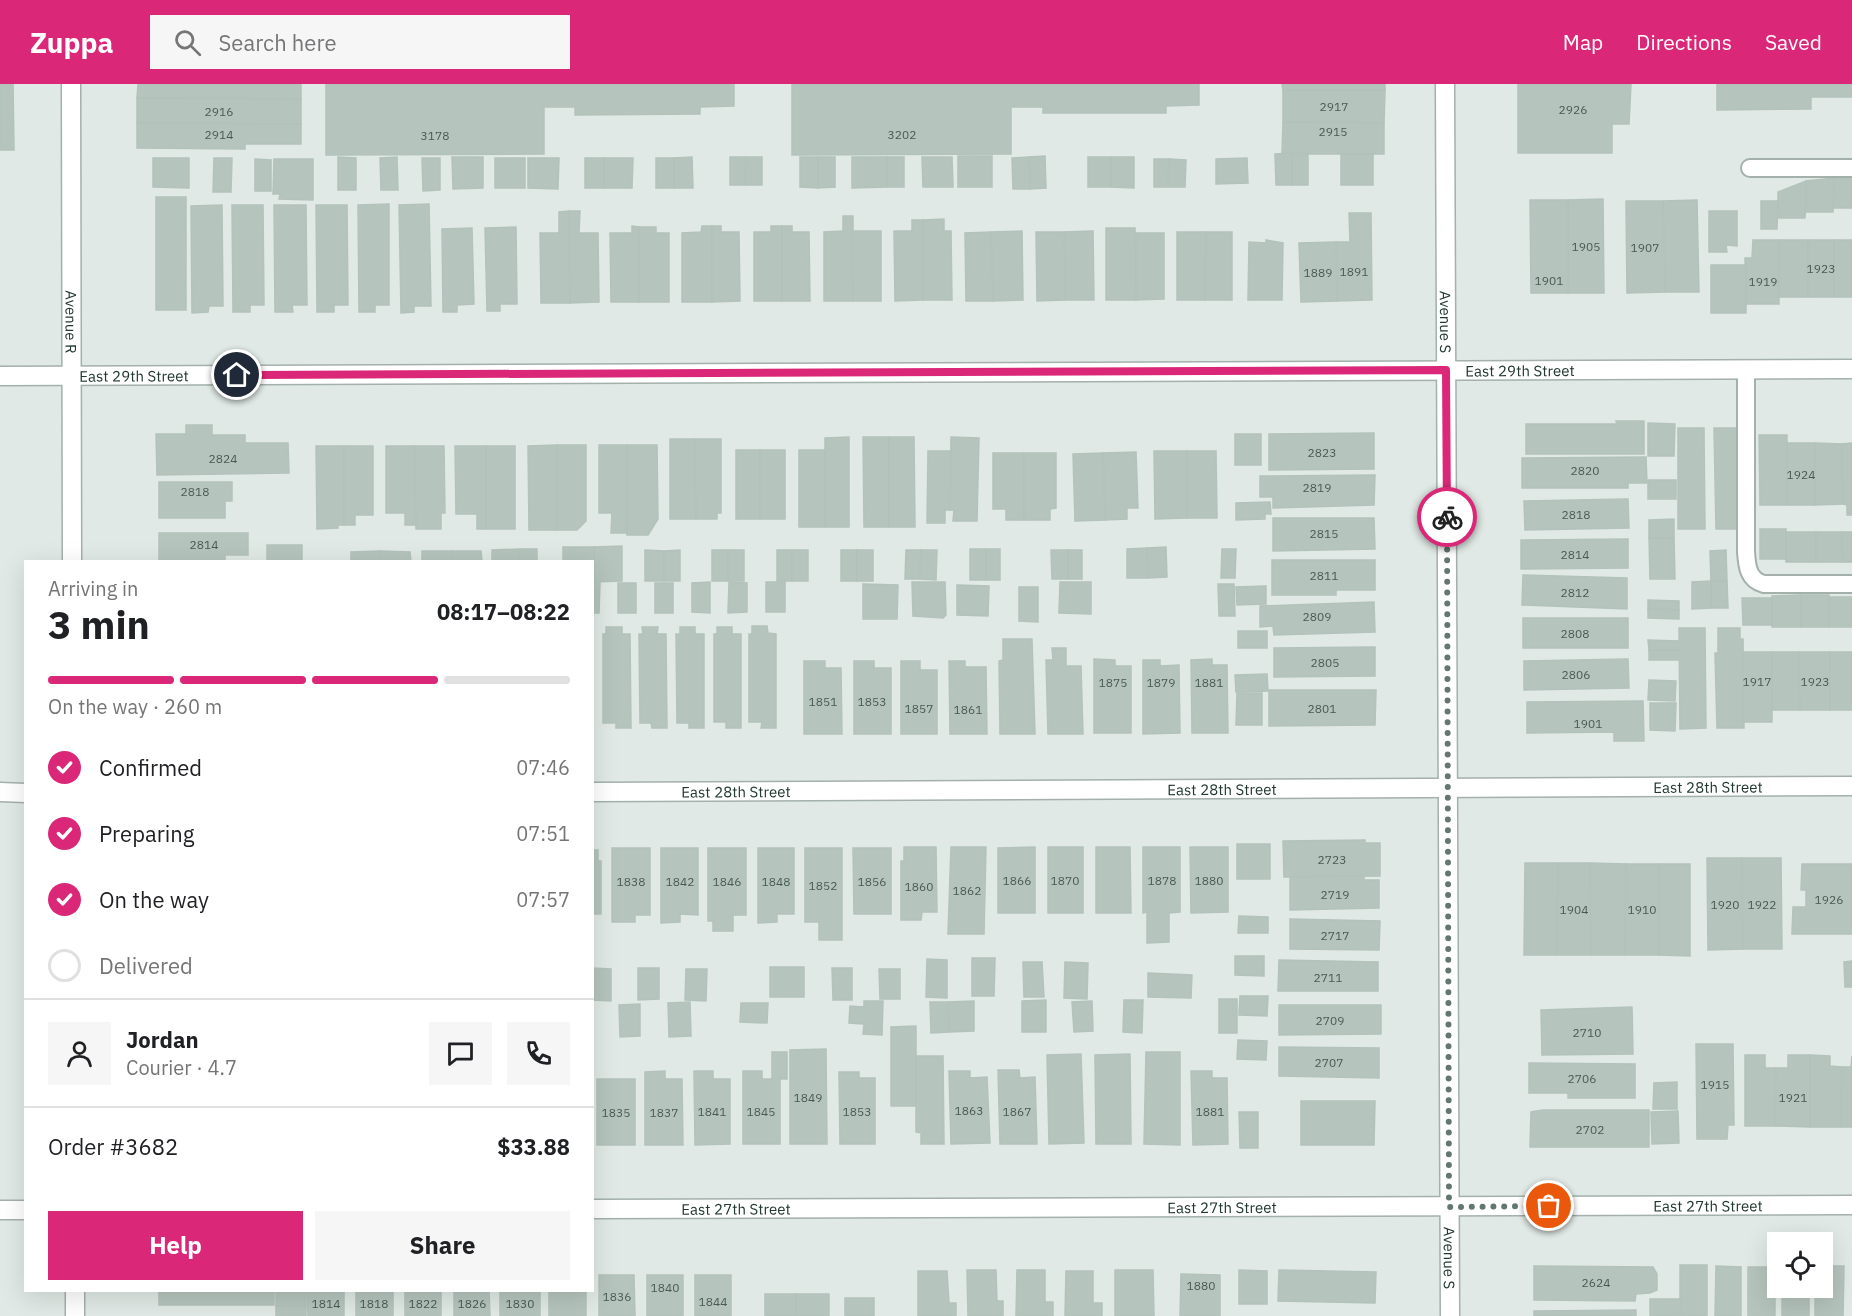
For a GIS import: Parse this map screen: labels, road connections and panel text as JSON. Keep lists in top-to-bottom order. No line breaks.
{"streets":{"street":["Avenue S","Avenue R","East 29th Street","East 28th Street","East 27th Street"]},"crossings":[["Avenue S","East 29th Street"],["Avenue S","East 28th Street"],["Avenue S","East 27th Street"],["Avenue R","East 29th Street"]],"house_numbers":["2917","2926","2916","2915","2914","3202","3178","1905","1907","1923","1891","1889","1901","1919","2823","2824","2820","1924","2819","2818","2818","2815","2814","2814","2811","2812","2809","2808","2805","2806","1917","1923","1875","1879","1881","1851","1853","1857","2801","1861","1901","2723","1866","1870","1878","1880","1838","1842","1846","1848","1856","1852","1860","1862","2719","1926","1920","1922","1904","1910","2717","2711","2709","2710","2707","2706","1915","1849","1921","1863","1841","1845","1853","1867","1881","1835","1837","2702","2624","1880","1840","1836","1844","1814","1818","1822","1826","1830"],"page":{"header":"Zuppa","search":"Search here","nav":["Map","Directions","Saved"],"heading":["3 min","Arriving in","08:17–08:22"],"panel":["Jordan","Courier · 4.7","Order #3682","$33.88"],"bar":"On the way · 260 m","list":[["Confirmed","07:46"],["Preparing","07:51"],["On the way","07:57"],"Delivered"],"buttons":["Help","Share"]}}
